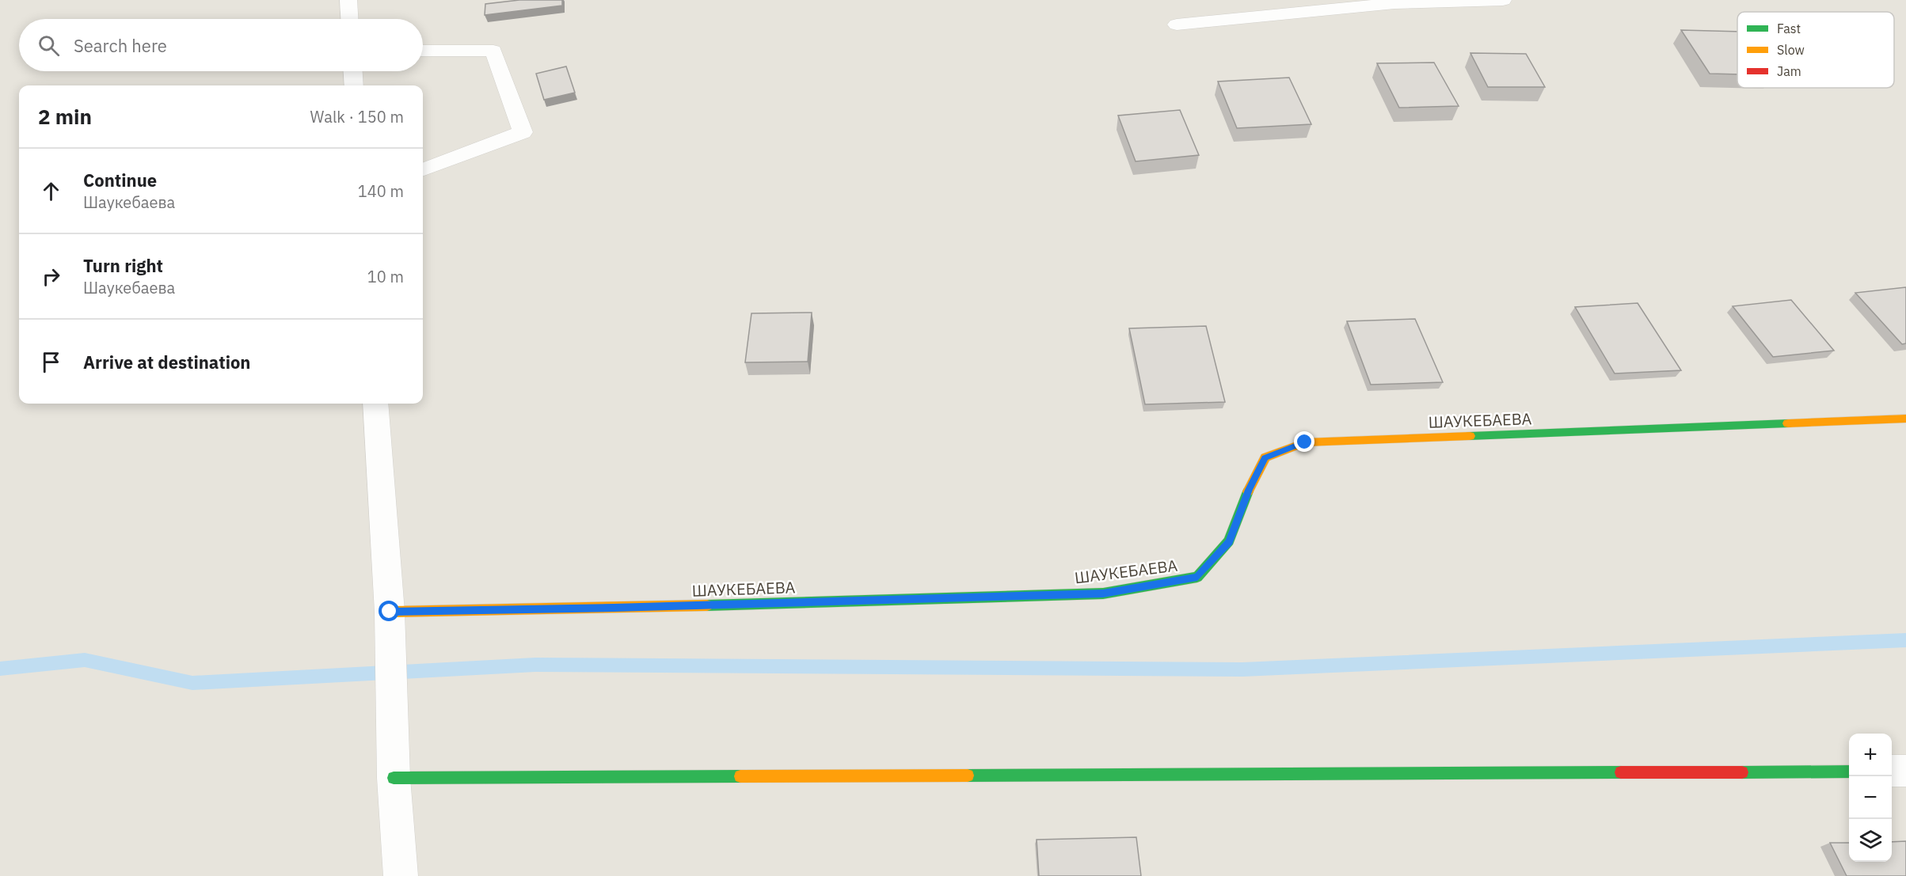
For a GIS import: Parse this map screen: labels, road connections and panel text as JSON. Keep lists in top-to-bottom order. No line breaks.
{"streets":{"street":["ШАУКЕБАЕВА"]},"legend":["Fast","Slow","Jam"],"page":{"search":"Search here","heading":["2 min","Walk · 150 m"],"list":[["Continue","Шаукебаева","140 m"],["Turn right","Шаукебаева","10 m"],"Arrive at destination"],"map_buttons":["+","−"]}}
